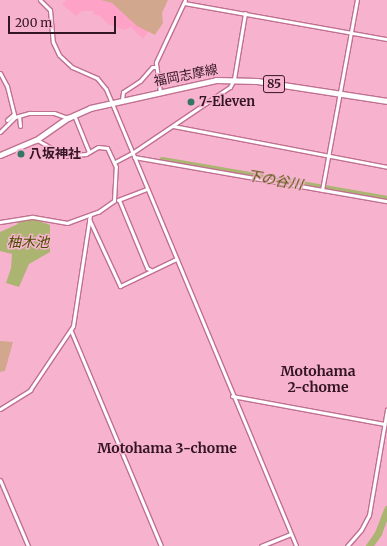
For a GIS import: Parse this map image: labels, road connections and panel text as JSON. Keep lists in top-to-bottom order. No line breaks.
{"streets":{"main road":["福岡志摩線","85"]},"districts":["Motohama 2-chome","Motohama 3-chome"],"water":["下の谷川","柚木池"],"places":["7-Eleven","八坂神社"],"scale_bar":"200 m"}
